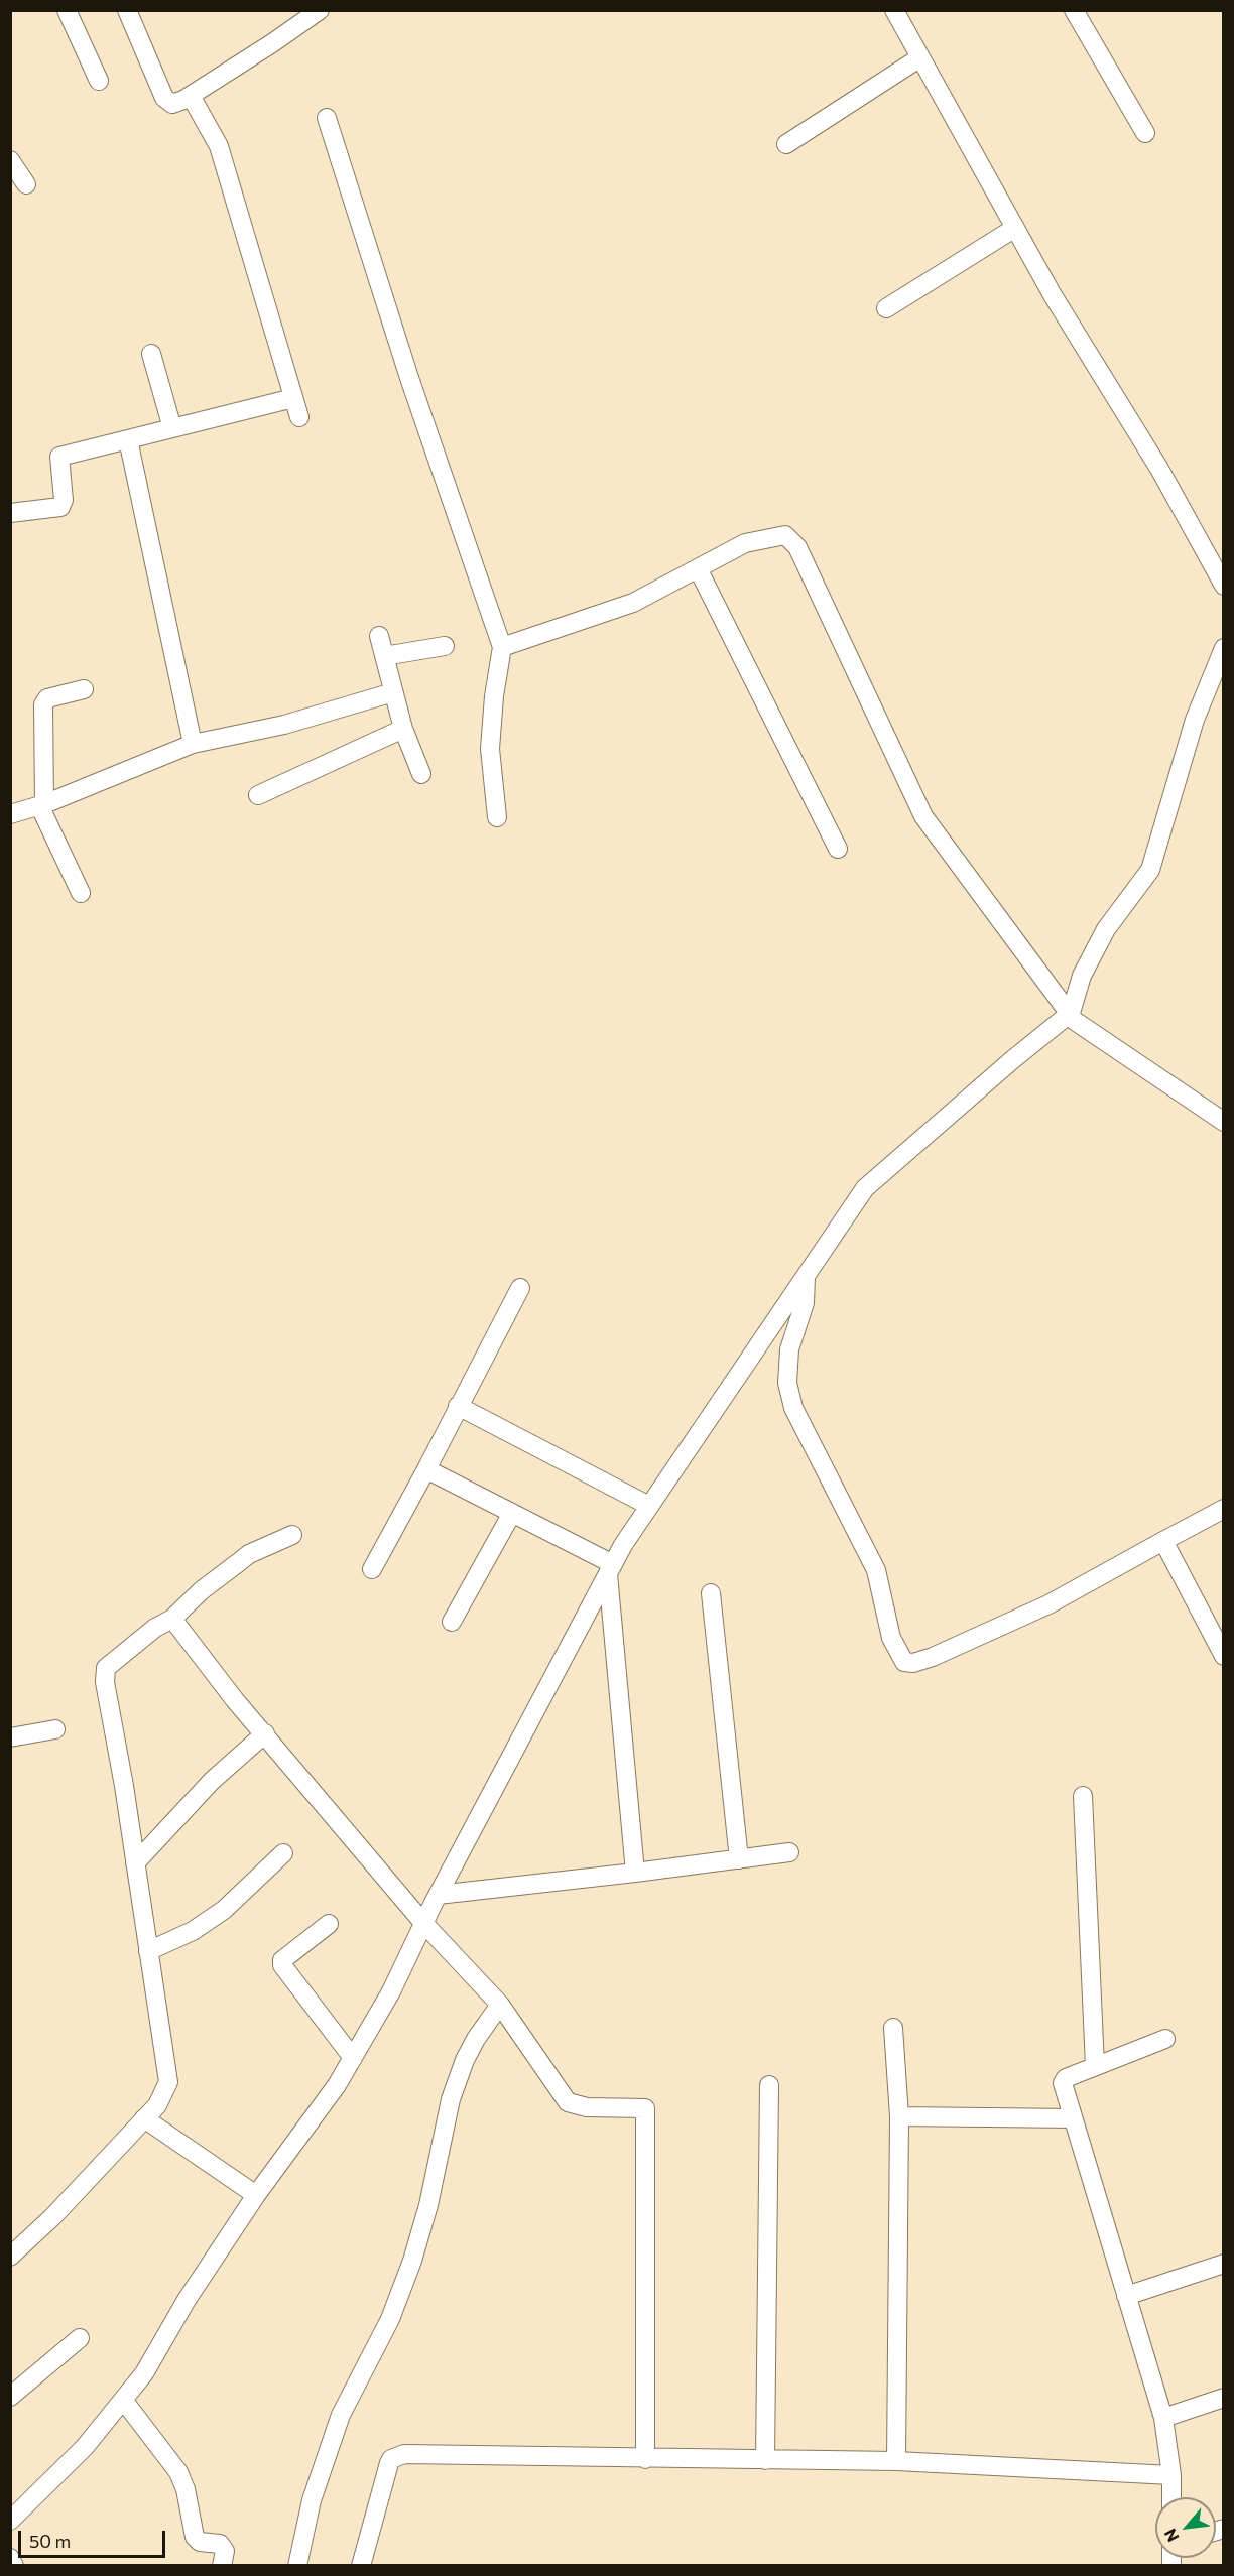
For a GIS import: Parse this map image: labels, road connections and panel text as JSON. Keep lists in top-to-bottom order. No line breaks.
{"scale_bar":"50 m","north":"bottom left"}
